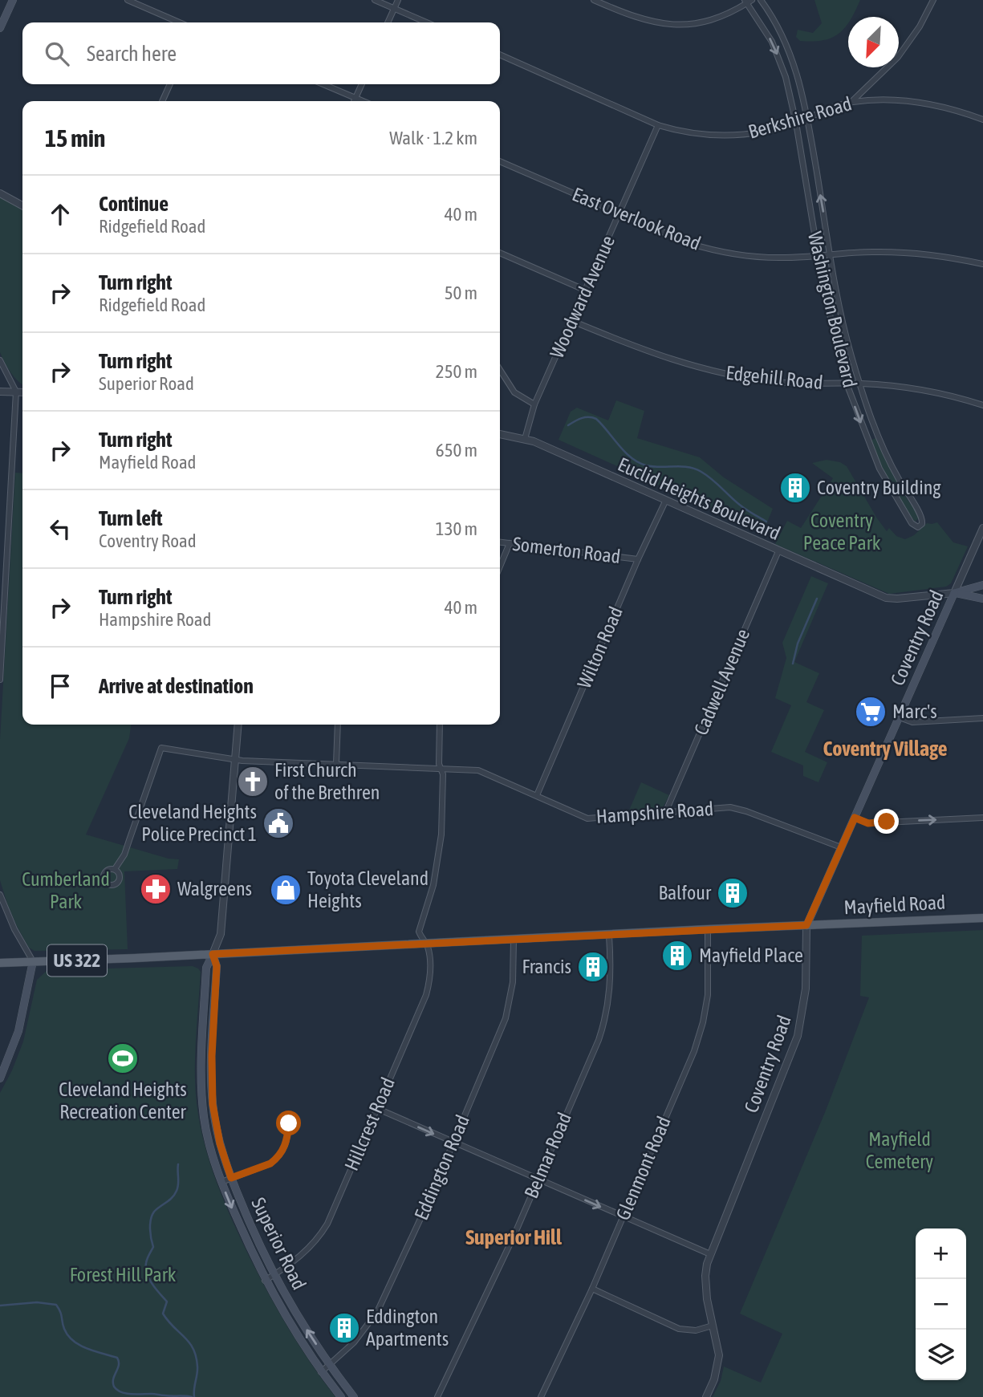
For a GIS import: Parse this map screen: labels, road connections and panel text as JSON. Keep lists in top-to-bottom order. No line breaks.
{"streets":{"main road":["Euclid Heights Boulevard","Coventry Road","Mayfield Road","US 322","Superior Road"],"street":["Berkshire Road","East Overlook Road","Woodward Avenue","Washington Boulevard","Edgehill Road","Somerton Road","Wilton Road","Cadwell Avenue","Hampshire Road","Hillcrest Road","Belmar Road","Eddington Road","Glenmont Road"]},"crossings":[["Berkshire Road","Woodward Avenue"],["Berkshire Road","Washington Boulevard"],["East Overlook Road","Woodward Avenue"],["East Overlook Road","Washington Boulevard"],["Woodward Avenue","Edgehill Road"],["Woodward Avenue","Euclid Heights Boulevard"],["Washington Boulevard","Edgehill Road"],["Euclid Heights Boulevard","Coventry Road"],["Euclid Heights Boulevard","Wilton Road"],["Euclid Heights Boulevard","Cadwell Avenue"],["Somerton Road","Wilton Road"],["Coventry Road","Hampshire Road"],["Coventry Road","Mayfield Road"],["Wilton Road","Hampshire Road"],["Cadwell Avenue","Hampshire Road"],["Hampshire Road","Hillcrest Road"],["Hampshire Road","Superior Road"],["Mayfield Road","Hillcrest Road"],["Mayfield Road","Belmar Road"],["Mayfield Road","Eddington Road"],["Mayfield Road","Glenmont Road"],["Mayfield Road","Superior Road"],["Hillcrest Road","Superior Road"],["Eddington Road","Superior Road"]],"districts":["Coventry Village","Superior Hill"],"parks":["Coventry Peace Park","Cumberland Park","Mayfield Cemetery","Forest Hill Park"],"places":{"building":["Coventry Building","Balfour","Mayfield Place","Francis","Eddington Apartments"],"supermarket":["Marc's"],"church":["First Church of the Brethren"],"public building":["Cleveland Heights Police Precinct 1"],"pharmacy":["Walgreens"],"shop":["Toyota Cleveland Heights"],"sports":["Cleveland Heights Recreation Center"]},"north":"bottom left","page":{"search":"Search here","heading":["15 min","Walk · 1.2 km"],"list":[["Continue","Ridgefield Road","40 m"],["Turn right","Ridgefield Road","50 m"],["Turn right","Superior Road","250 m"],["Turn right","Mayfield Road","650 m"],["Turn left","Coventry Road","130 m"],["Turn right","Hampshire Road","40 m"],"Arrive at destination"],"map_buttons":["+","−"]}}
